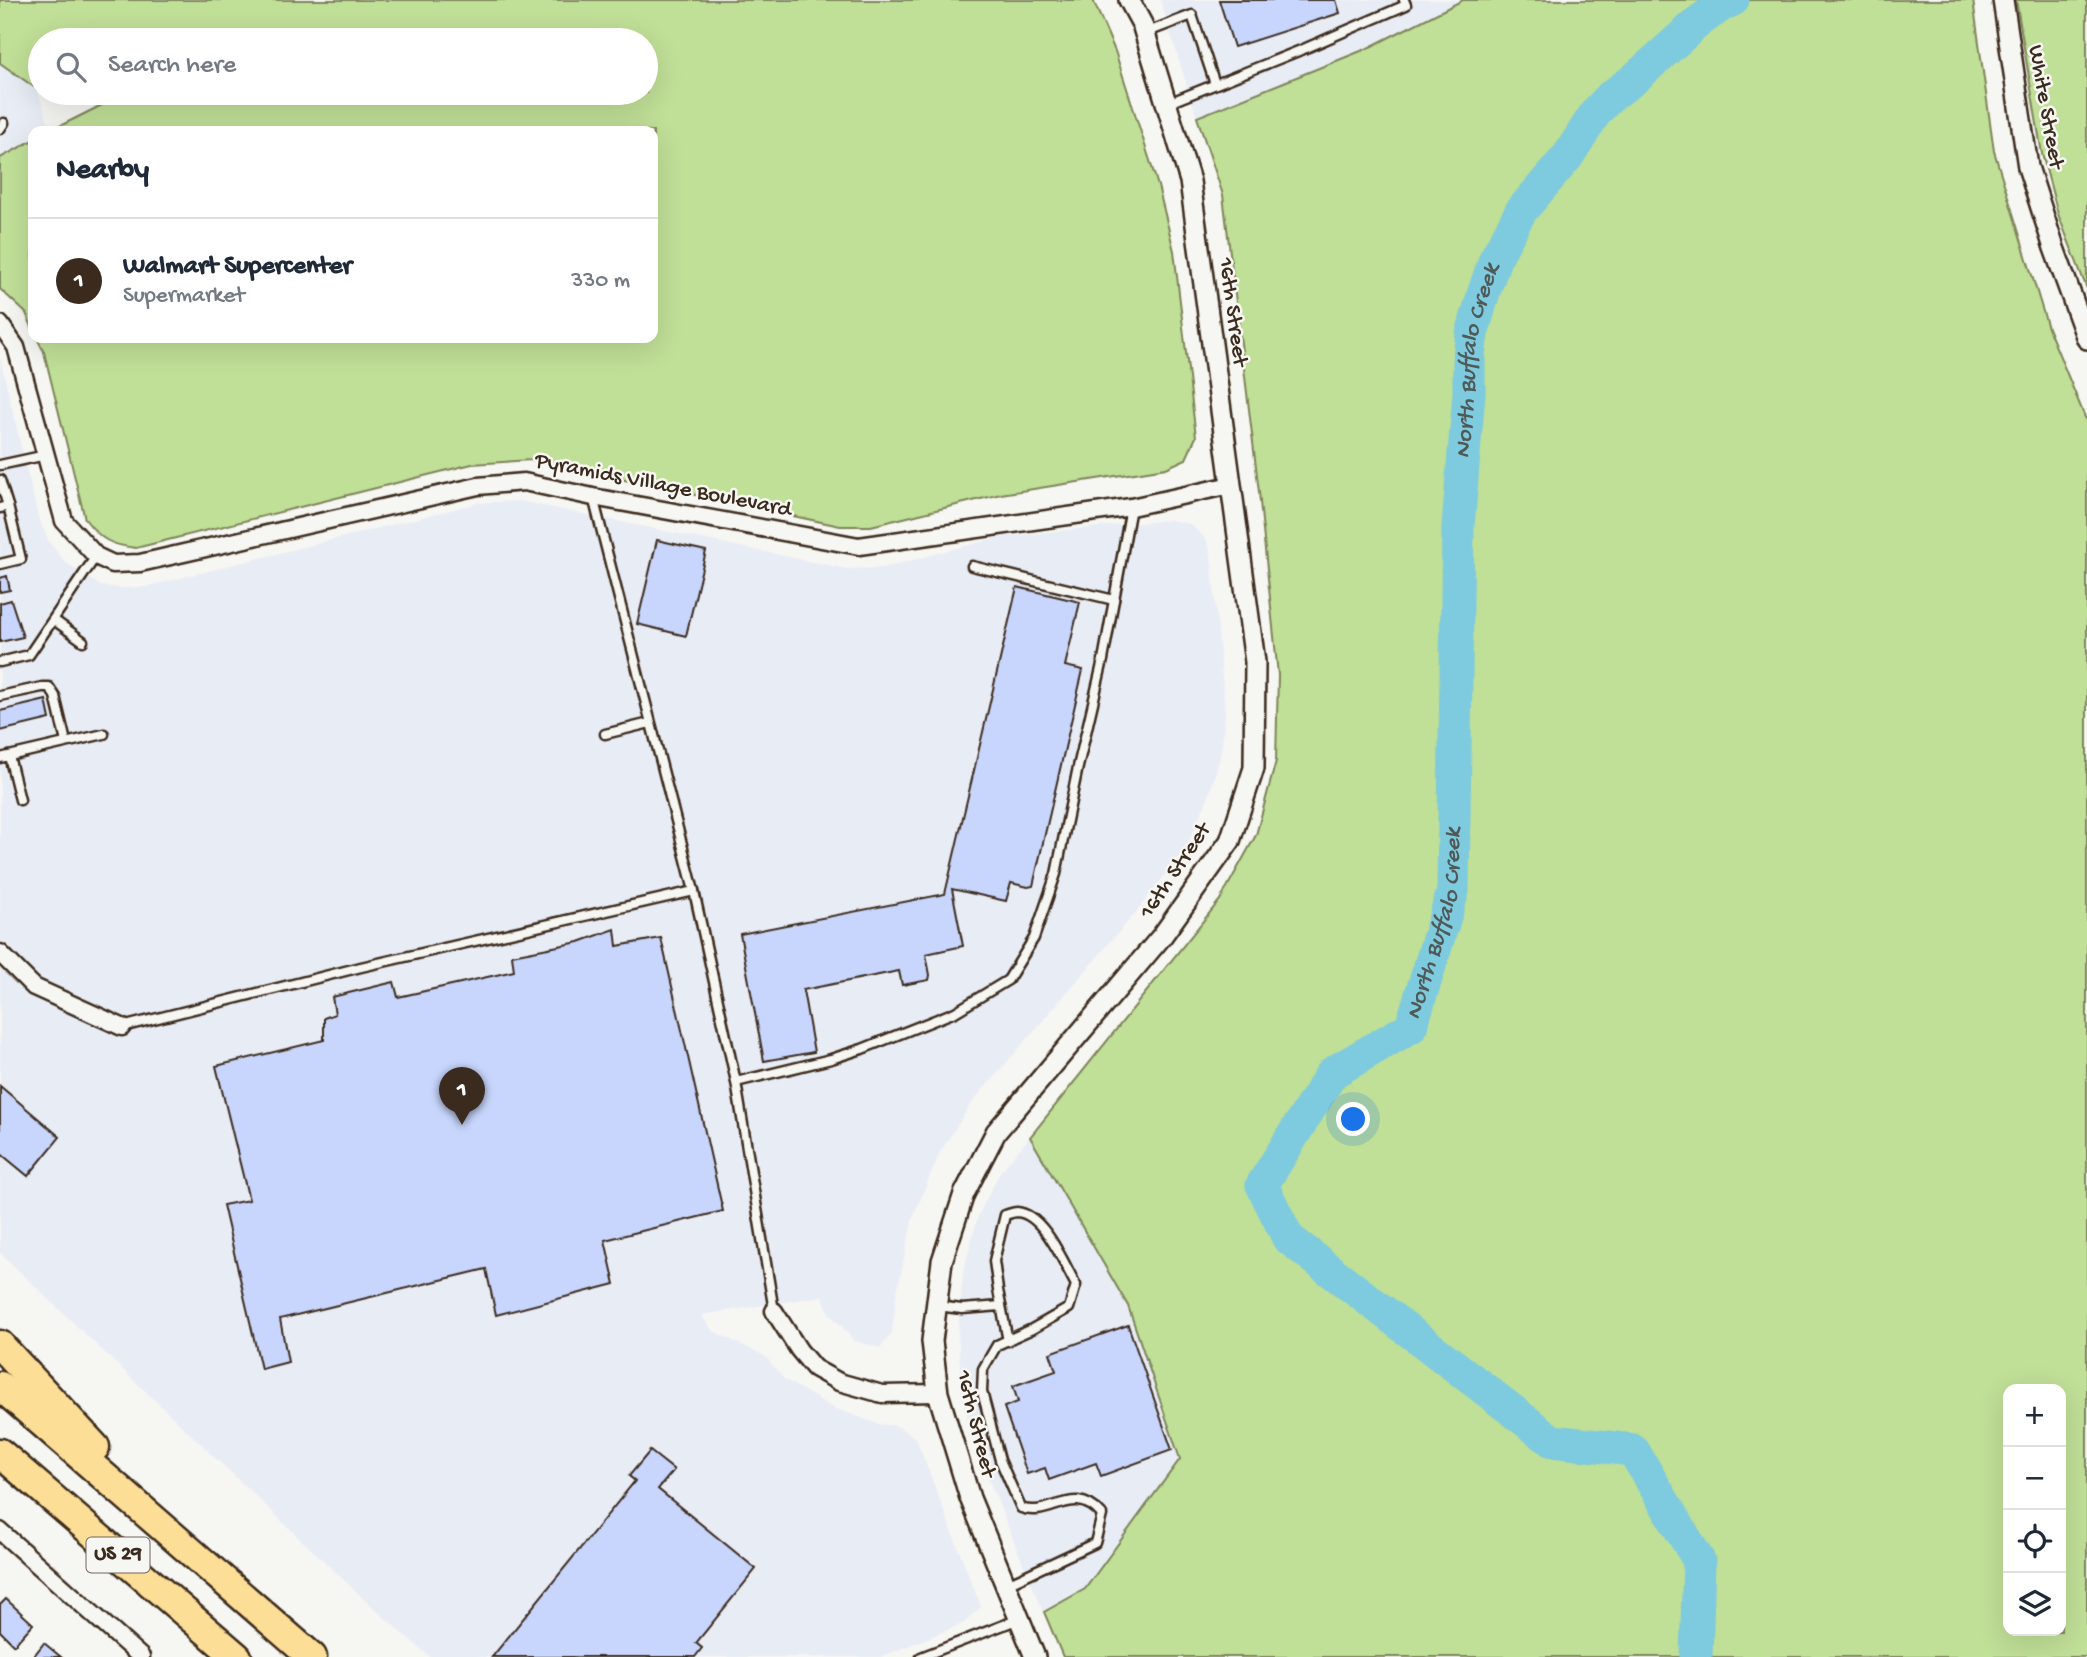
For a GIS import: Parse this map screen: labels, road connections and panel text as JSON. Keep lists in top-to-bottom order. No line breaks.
{"streets":{"highway":["US 29"],"street":["White Street","16th Street","Pyramids Village Boulevard"]},"crossings":[["16th Street","Pyramids Village Boulevard"]],"water":["North Buffalo Creek"],"page":{"search":"Search here","heading":"Nearby","list":[{"mark":"1","name":"Walmart Supercenter","note":"Supermarket","value":"330 m"}],"pins":"1","map_buttons":["+","−"]}}
